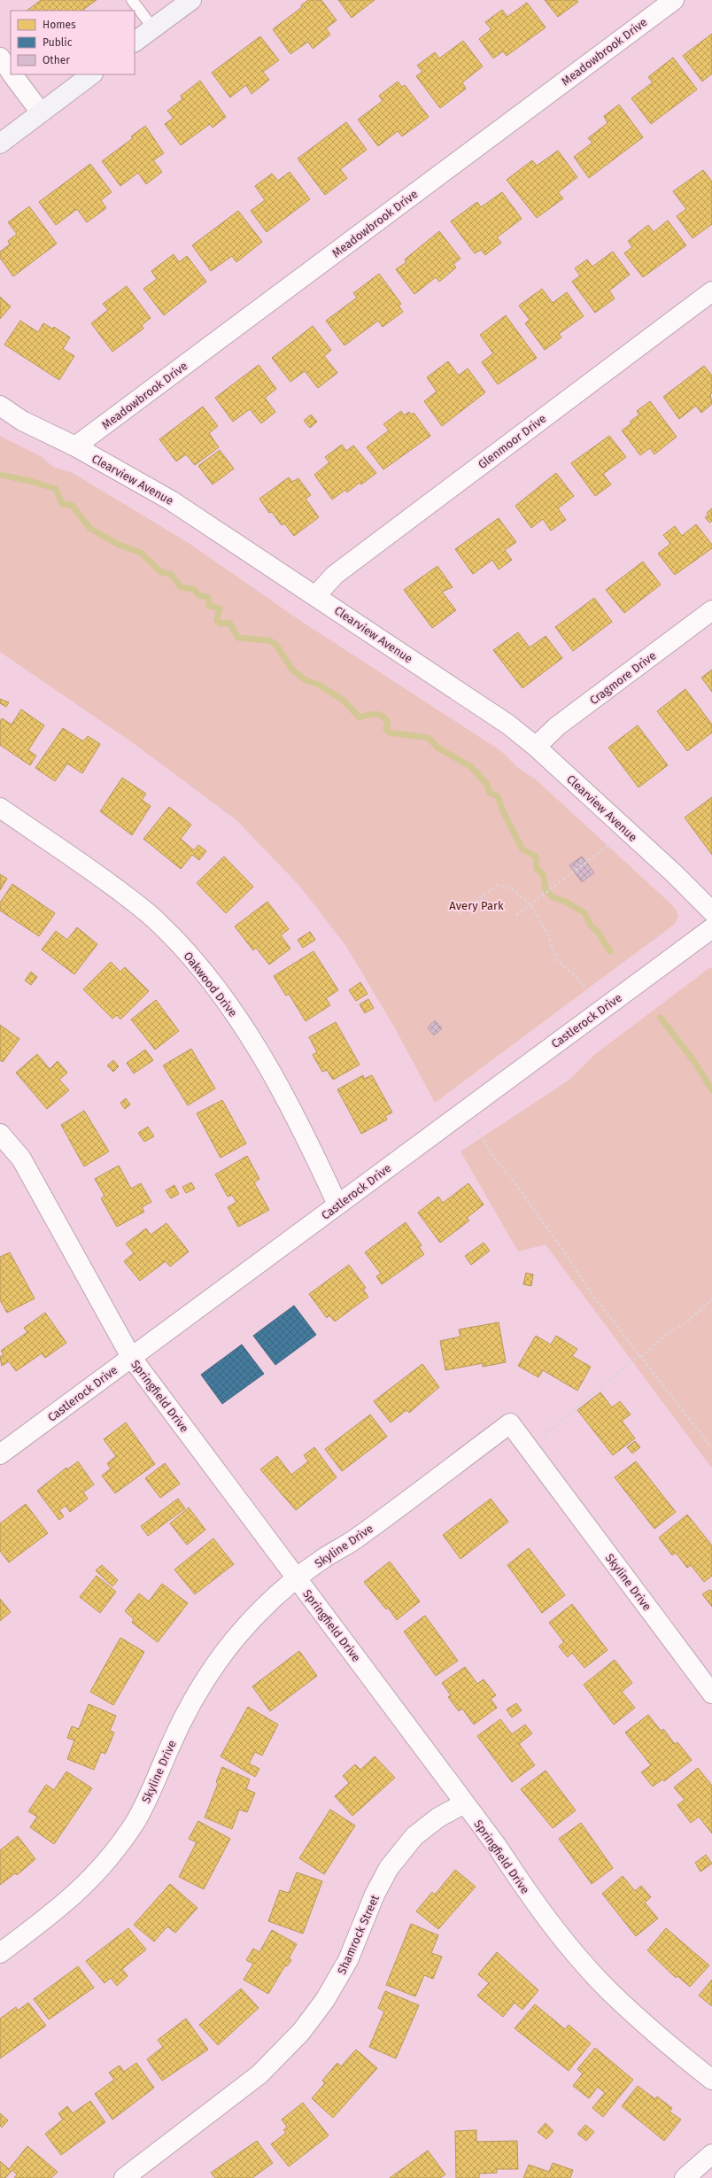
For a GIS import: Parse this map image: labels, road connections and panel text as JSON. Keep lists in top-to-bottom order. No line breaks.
{"streets":{"street":["Meadowbrook Drive","Glenmoor Drive","Clearview Avenue","Cragmore Drive","Oakwood Drive","Castlerock Drive","Springfield Drive","Skyline Drive","Shamrock Street"]},"crossings":[["Meadowbrook Drive","Clearview Avenue"],["Glenmoor Drive","Clearview Avenue"],["Clearview Avenue","Cragmore Drive"],["Oakwood Drive","Castlerock Drive"],["Castlerock Drive","Springfield Drive"],["Springfield Drive","Skyline Drive"],["Springfield Drive","Shamrock Street"]],"parks":["Avery Park"],"legend":["Homes","Public","Other"]}
